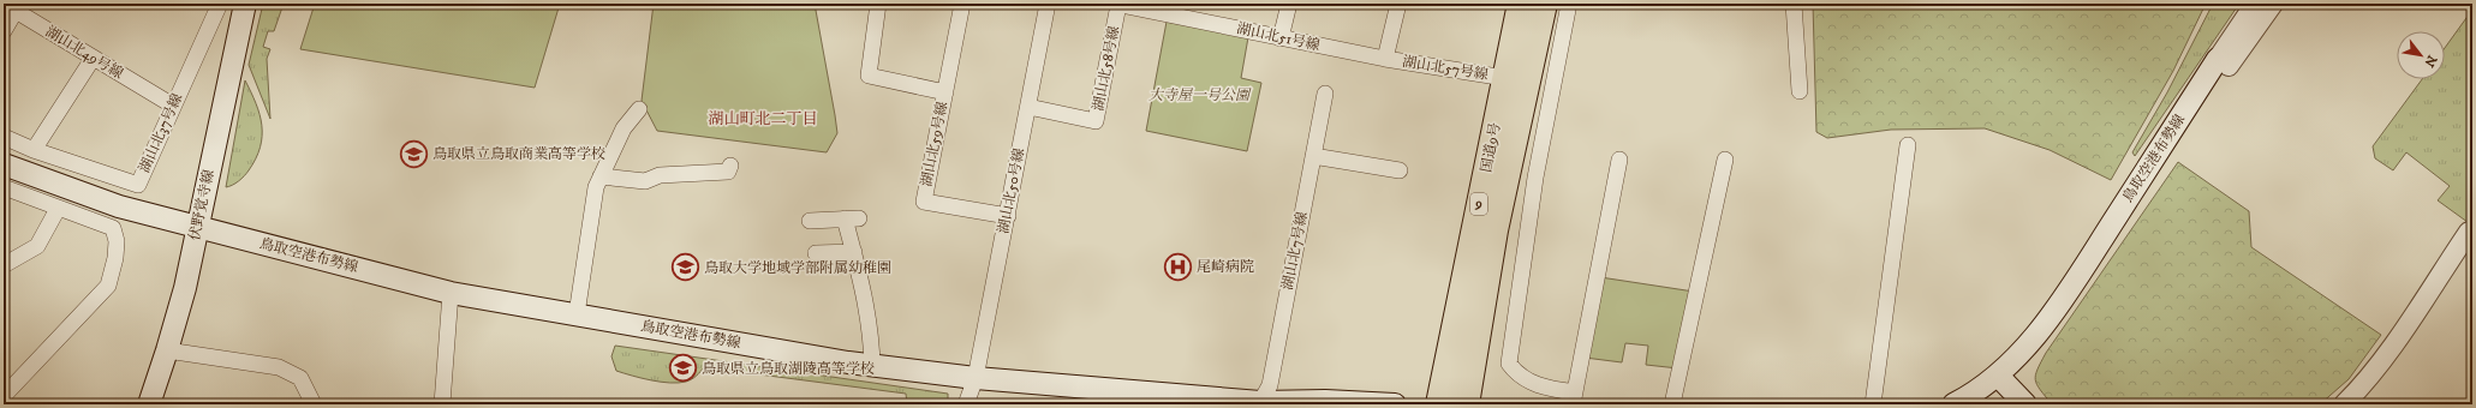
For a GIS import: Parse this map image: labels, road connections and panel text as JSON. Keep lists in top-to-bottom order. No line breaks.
{"streets":{"highway":["国道9号","9"],"main road":["鳥取空港布勢線","伏野覚寺線"],"street":["湖山北51号線","湖山北49号線","湖山北58号線","湖山北57号線","湖山北37号線","湖山北59号線","湖山北50号線","湖山北7号線"]},"crossings":[["湖山北51号線","湖山北58号線"],["湖山北51号線","湖山北57号線"],["湖山北49号線","湖山北37号線"],["湖山北58号線","湖山北50号線"],["湖山北57号線","国道9号"],["湖山北59号線","湖山北50号線"],["鳥取空港布勢線","湖山北50号線"],["鳥取空港布勢線","伏野覚寺線"],["鳥取空港布勢線","湖山北7号線"]],"districts":["湖山町北二丁目"],"parks":["大寺屋一号公園"],"places":{"school or university":["鳥取県立鳥取商業高等学校","鳥取大学地域学部附属幼稚園","鳥取県立鳥取湖陵高等学校"],"hospital":["尾崎病院"]},"north":"bottom right"}
